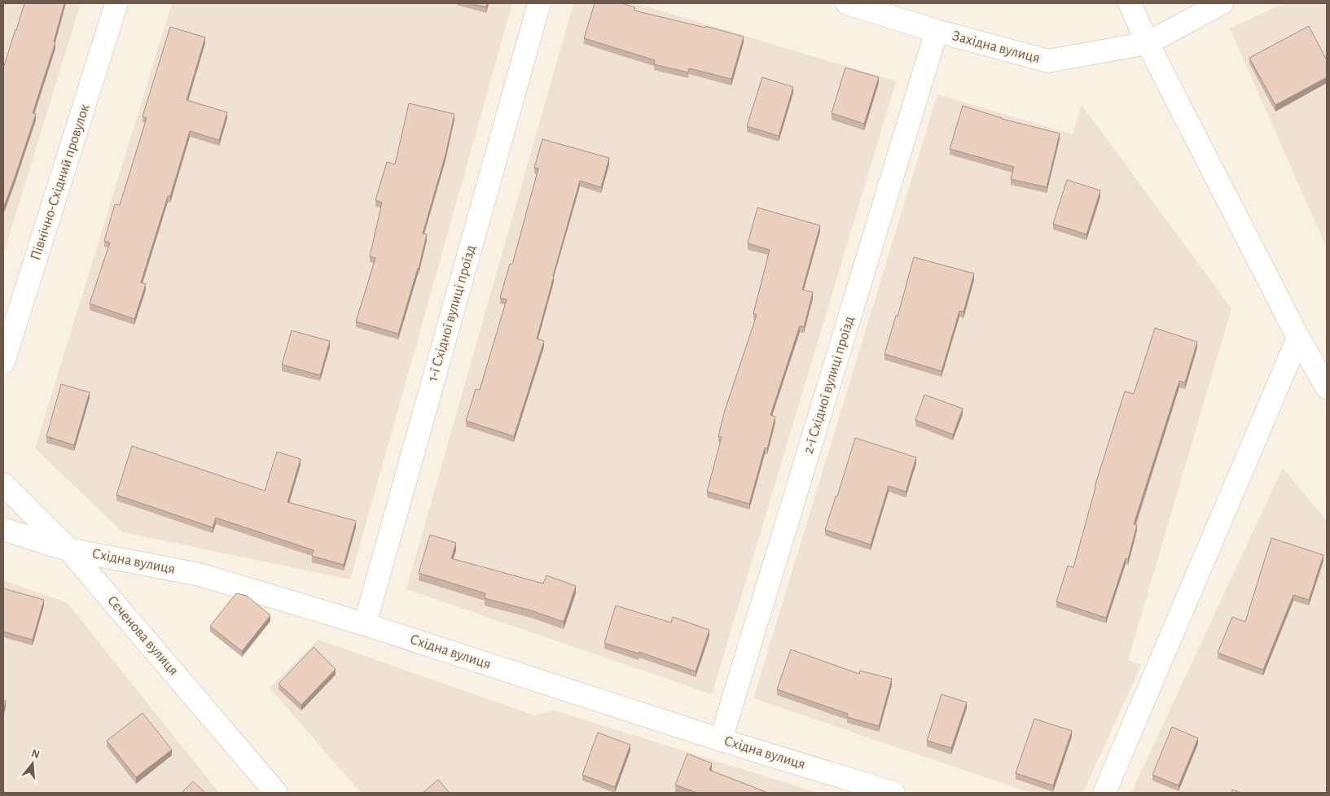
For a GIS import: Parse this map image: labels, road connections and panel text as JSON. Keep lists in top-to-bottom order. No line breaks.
{"streets":{"street":["Західна вулиця","Північно-Східний провулок","1-ї Східної вулиці проїзд","2-ї Східної вулиці проїзд","Східна вулиця","Сєченова вулиця"]},"crossings":[["Західна вулиця","2-ї Східної вулиці проїзд"],["1-ї Східної вулиці проїзд","Східна вулиця"],["2-ї Східної вулиці проїзд","Східна вулиця"],["Східна вулиця","Сєченова вулиця"]],"north":"top"}
